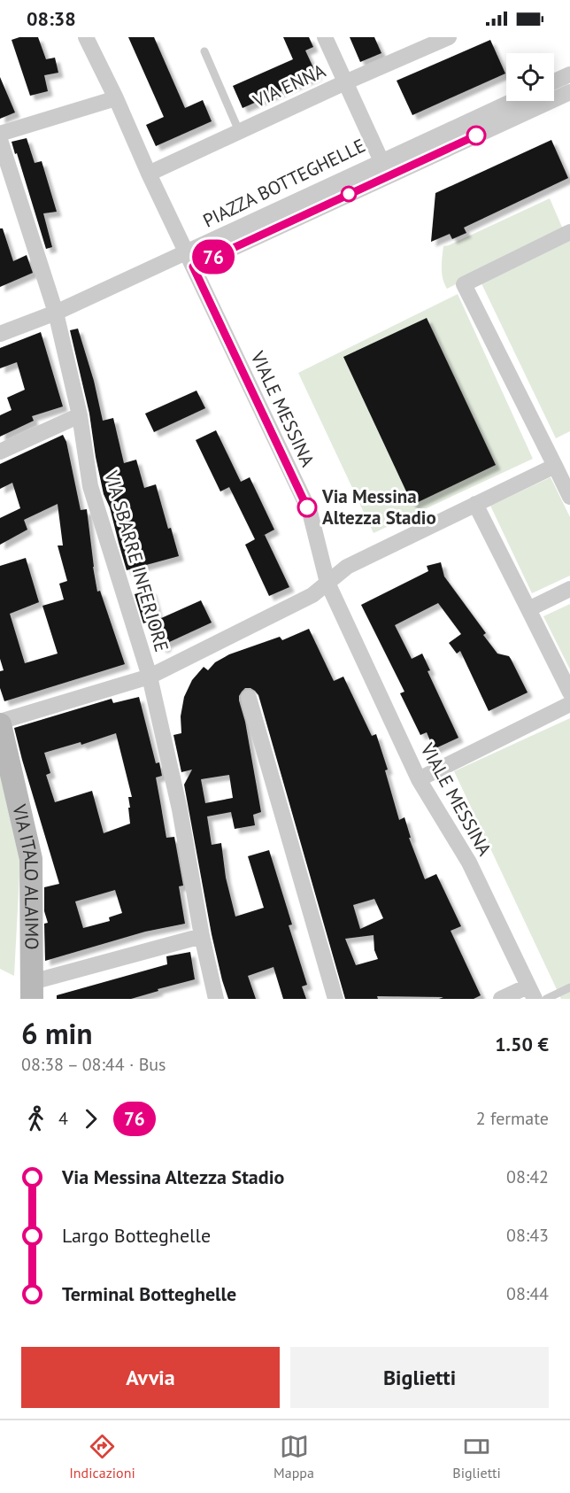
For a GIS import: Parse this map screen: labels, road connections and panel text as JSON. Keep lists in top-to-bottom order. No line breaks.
{"streets":{"street":["VIA ENNA","PIAZZA BOTTEGHELLE","VIALE MESSINA","VIA SBARRE INFERIORE","VIA ITALO ALAIMO"]},"crossings":[["VIA ENNA","PIAZZA BOTTEGHELLE"],["VIA ENNA","VIALE MESSINA"],["PIAZZA BOTTEGHELLE","VIALE MESSINA"]],"places":["Via Messina Altezza Stadio"],"lines":["bus line 76"],"page":{"status":"08:38","on_map":"76","heading":["6 min","08:38 – 08:44 · Bus","1.50 €"],"legs":["4","76","2 fermate"],"list":[{"name":"Via Messina Altezza Stadio","value":"08:42"},{"name":"Largo Botteghelle","value":"08:43"},{"name":"Terminal Botteghelle","value":"08:44"}],"buttons":["Avvia","Biglietti"],"tabs":["Indicazioni","Mappa","Biglietti"]}}
